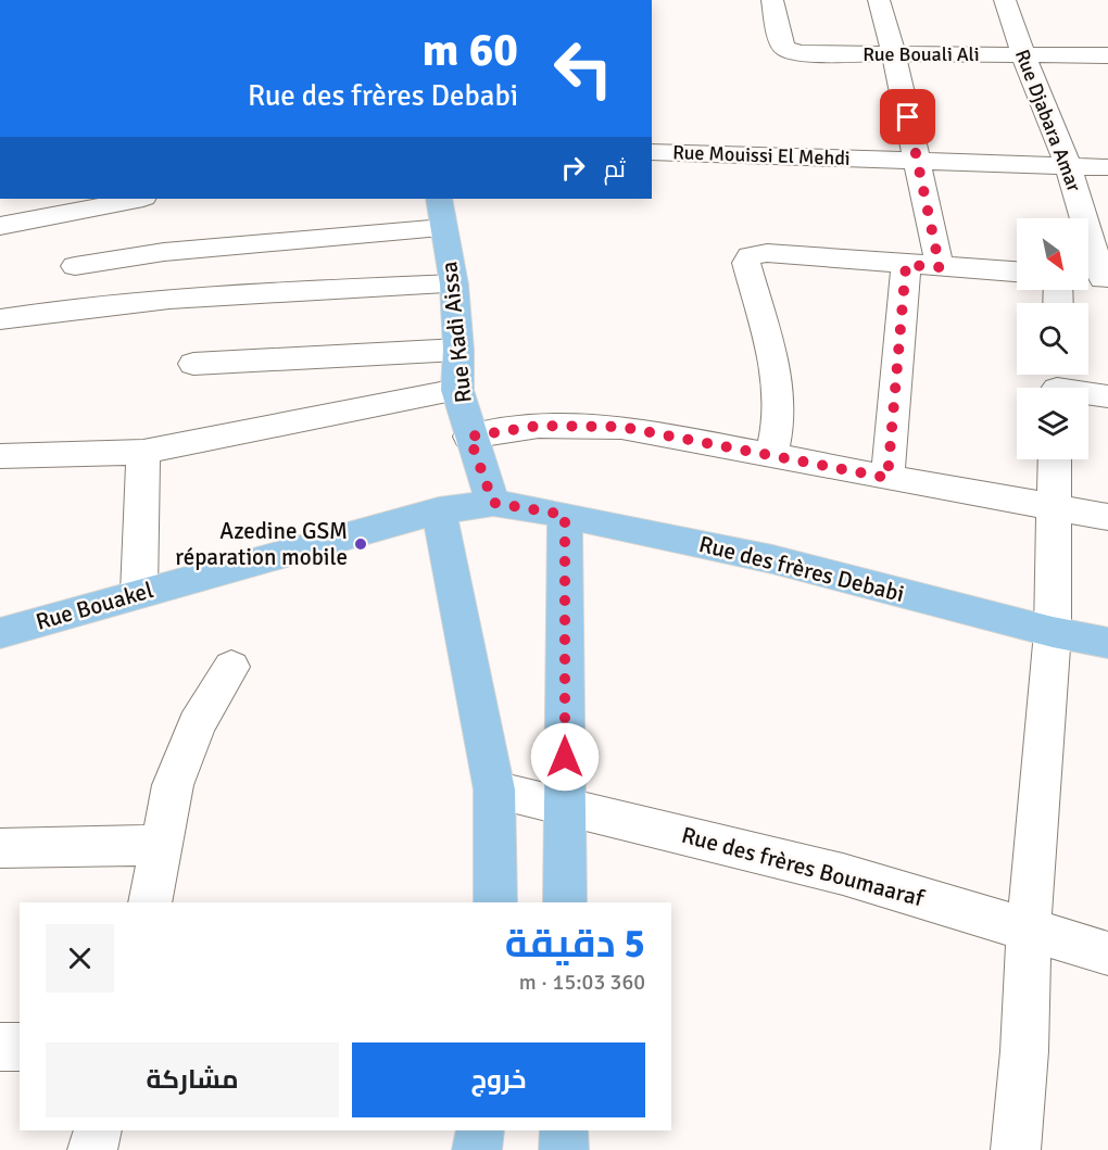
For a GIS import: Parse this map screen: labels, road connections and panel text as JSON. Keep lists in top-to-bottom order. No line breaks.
{"streets":{"main road":["Rue Kadi Aissa","Rue des frères Debabi","Rue Bouakel"],"street":["Rue Bouali Ali","Rue Djabara Amar","Rue Mouissi El Mehdi","Rue des frères Boumaaraf"]},"crossings":[["Rue Bouali Ali","Rue Djabara Amar"],["Rue Djabara Amar","Rue Mouissi El Mehdi"],["Rue Kadi Aissa","Rue des frères Debabi"],["Rue Kadi Aissa","Rue Bouakel"],["Rue des frères Debabi","Rue Bouakel"]],"places":["Azedine GSM réparation mobile"],"north":"bottom right","page":{"turn":["60 m","Rue des frères Debabi"],"then":"ثم","heading":["5 دقيقة","360 m · 15:03"],"buttons":["خروج","مشاركة"]}}
